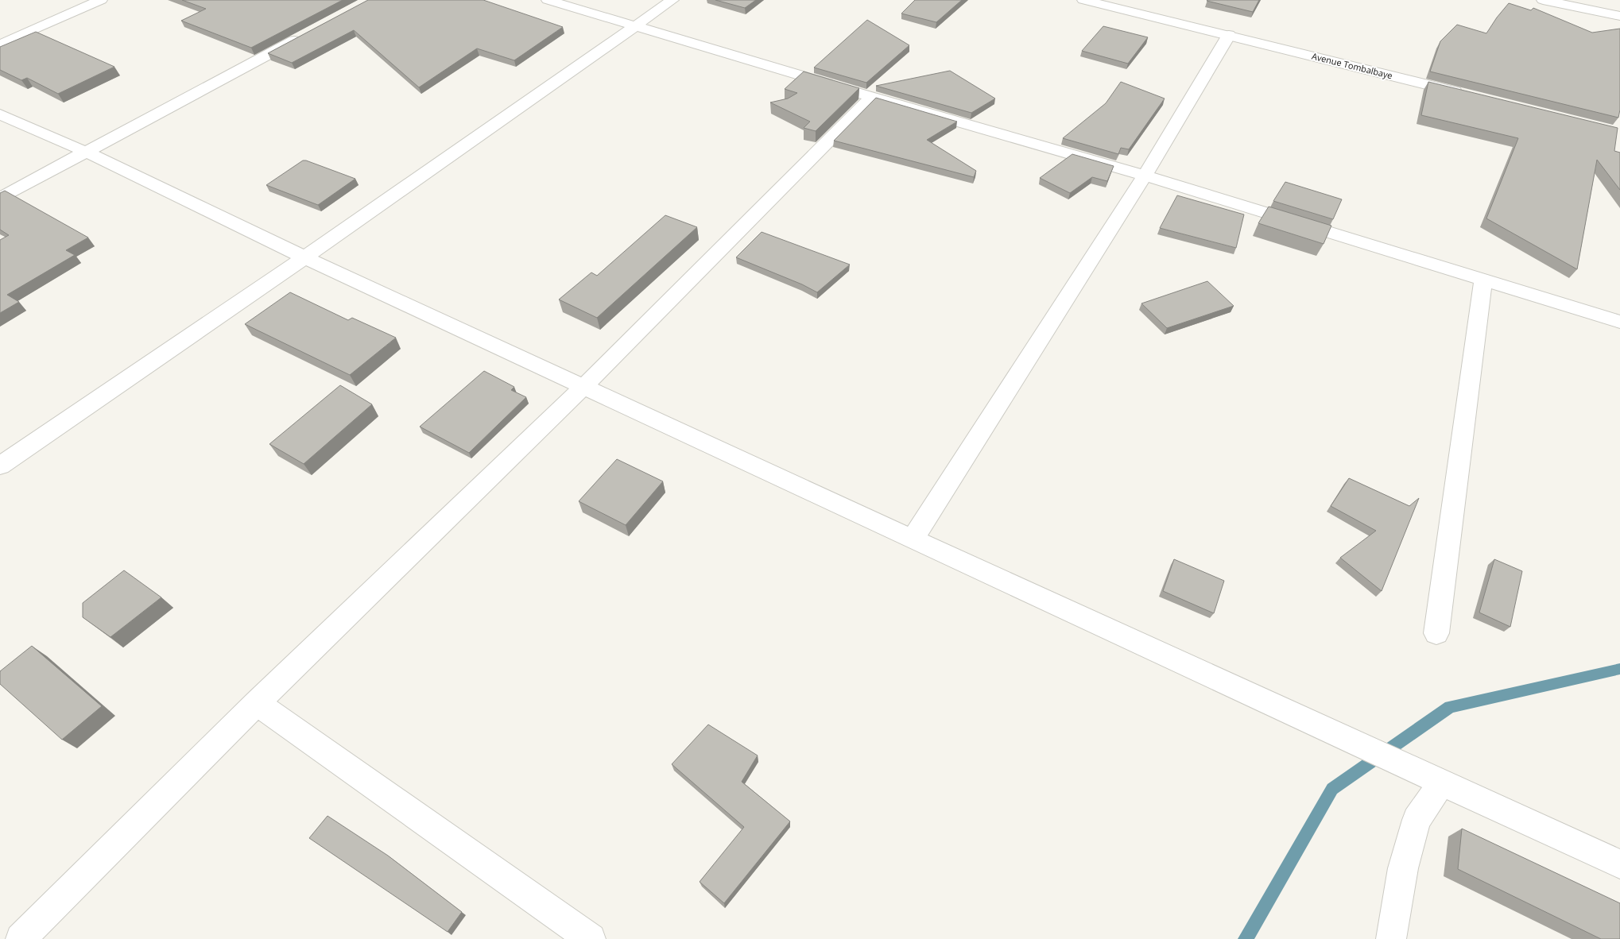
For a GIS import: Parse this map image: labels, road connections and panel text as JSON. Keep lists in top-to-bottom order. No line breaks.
{"streets":{"street":["Avenue Tombalbaye"]}}
